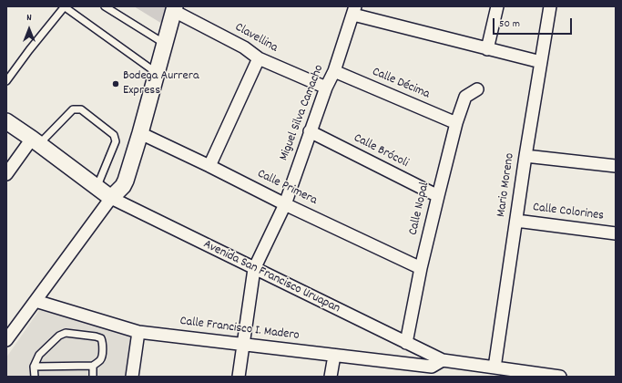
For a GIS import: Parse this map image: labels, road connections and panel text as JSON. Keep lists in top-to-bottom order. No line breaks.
{"streets":{"street":["Clavellina","Calle Décima","Miguel Silva Camacho","Calle Brócoli","Mario Moreno","Calle Primera","Calle Nopal","Calle Colorines","Avenida San Francisco Uruapan","Calle Francisco I. Madero"]},"crossings":[["Clavellina","Miguel Silva Camacho"],["Calle Décima","Miguel Silva Camacho"],["Calle Décima","Calle Nopal"],["Miguel Silva Camacho","Calle Brócoli"],["Miguel Silva Camacho","Calle Primera"],["Miguel Silva Camacho","Avenida San Francisco Uruapan"],["Miguel Silva Camacho","Calle Francisco I. Madero"],["Calle Brócoli","Calle Nopal"],["Mario Moreno","Calle Colorines"],["Mario Moreno","Avenida San Francisco Uruapan"],["Calle Primera","Calle Nopal"],["Calle Nopal","Avenida San Francisco Uruapan"],["Avenida San Francisco Uruapan","Calle Francisco I. Madero"]],"places":["Bodega Aurrera Express"],"scale_bar":"50 m","north":"top"}
